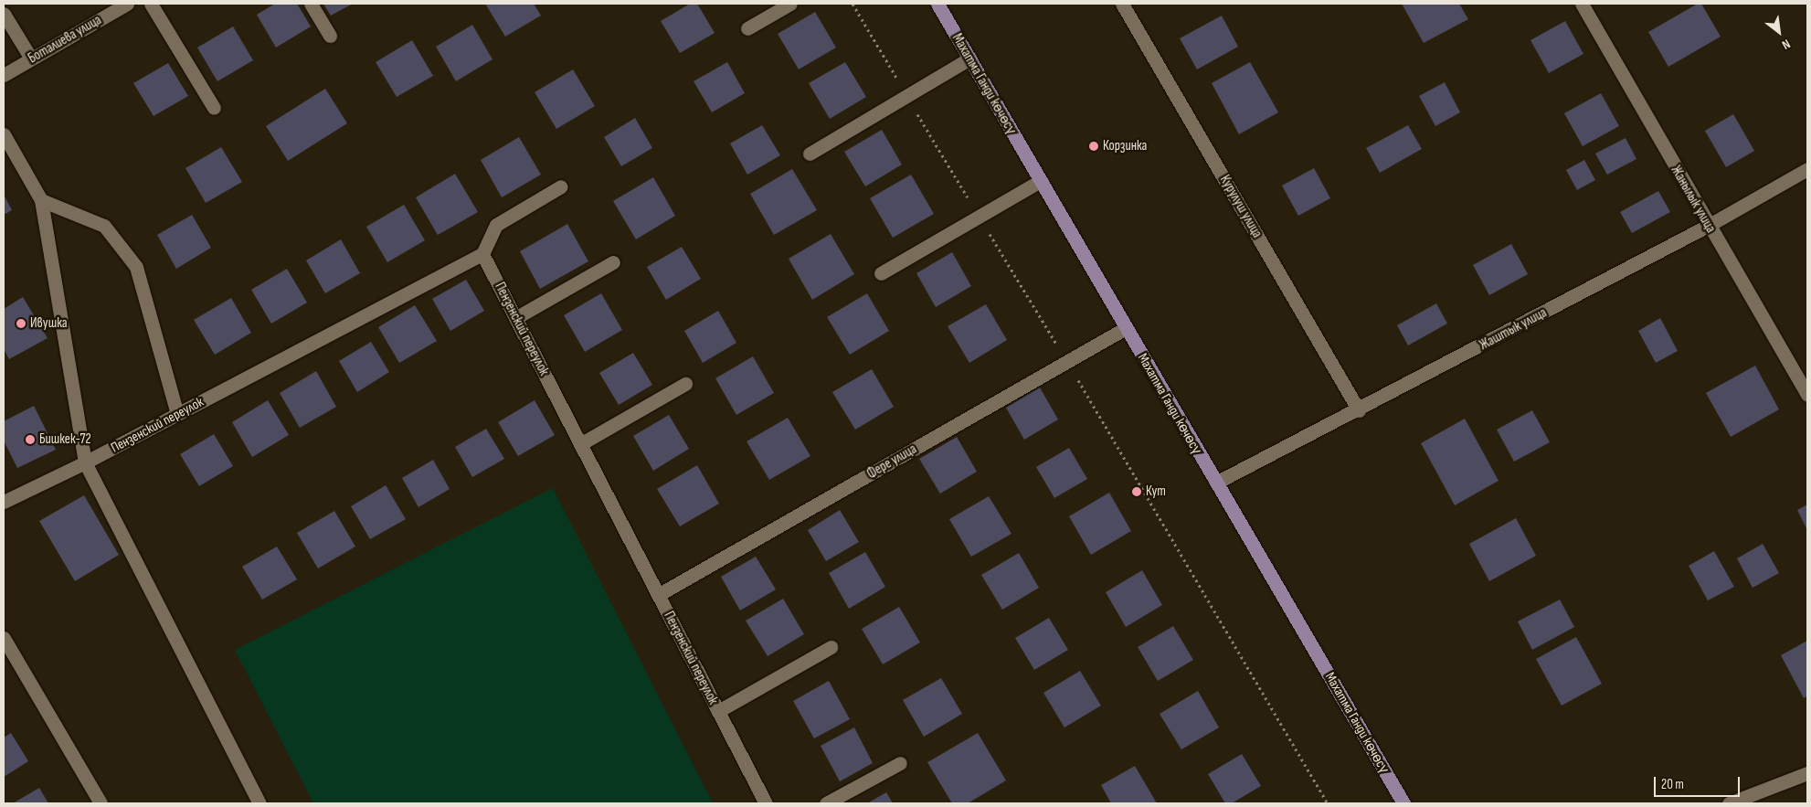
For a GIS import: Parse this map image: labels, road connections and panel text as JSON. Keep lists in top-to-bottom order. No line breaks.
{"streets":{"main road":["Махатма Ганди көчөсү"],"street":["Боталиева улица","Жанылык улица","Курулуш улица","Пензенский переулок","Жаштык улица","Фере улица"]},"crossings":[["Махатма Ганди көчөсү","Жаштык улица"],["Махатма Ганди көчөсү","Фере улица"],["Жанылык улица","Жаштык улица"],["Курулуш улица","Жаштык улица"],["Пензенский переулок","Фере улица"]],"places":["Корзинка","Ивушка","Бишкек-72","Кут"],"scale_bar":"20 m","north":"bottom right"}
